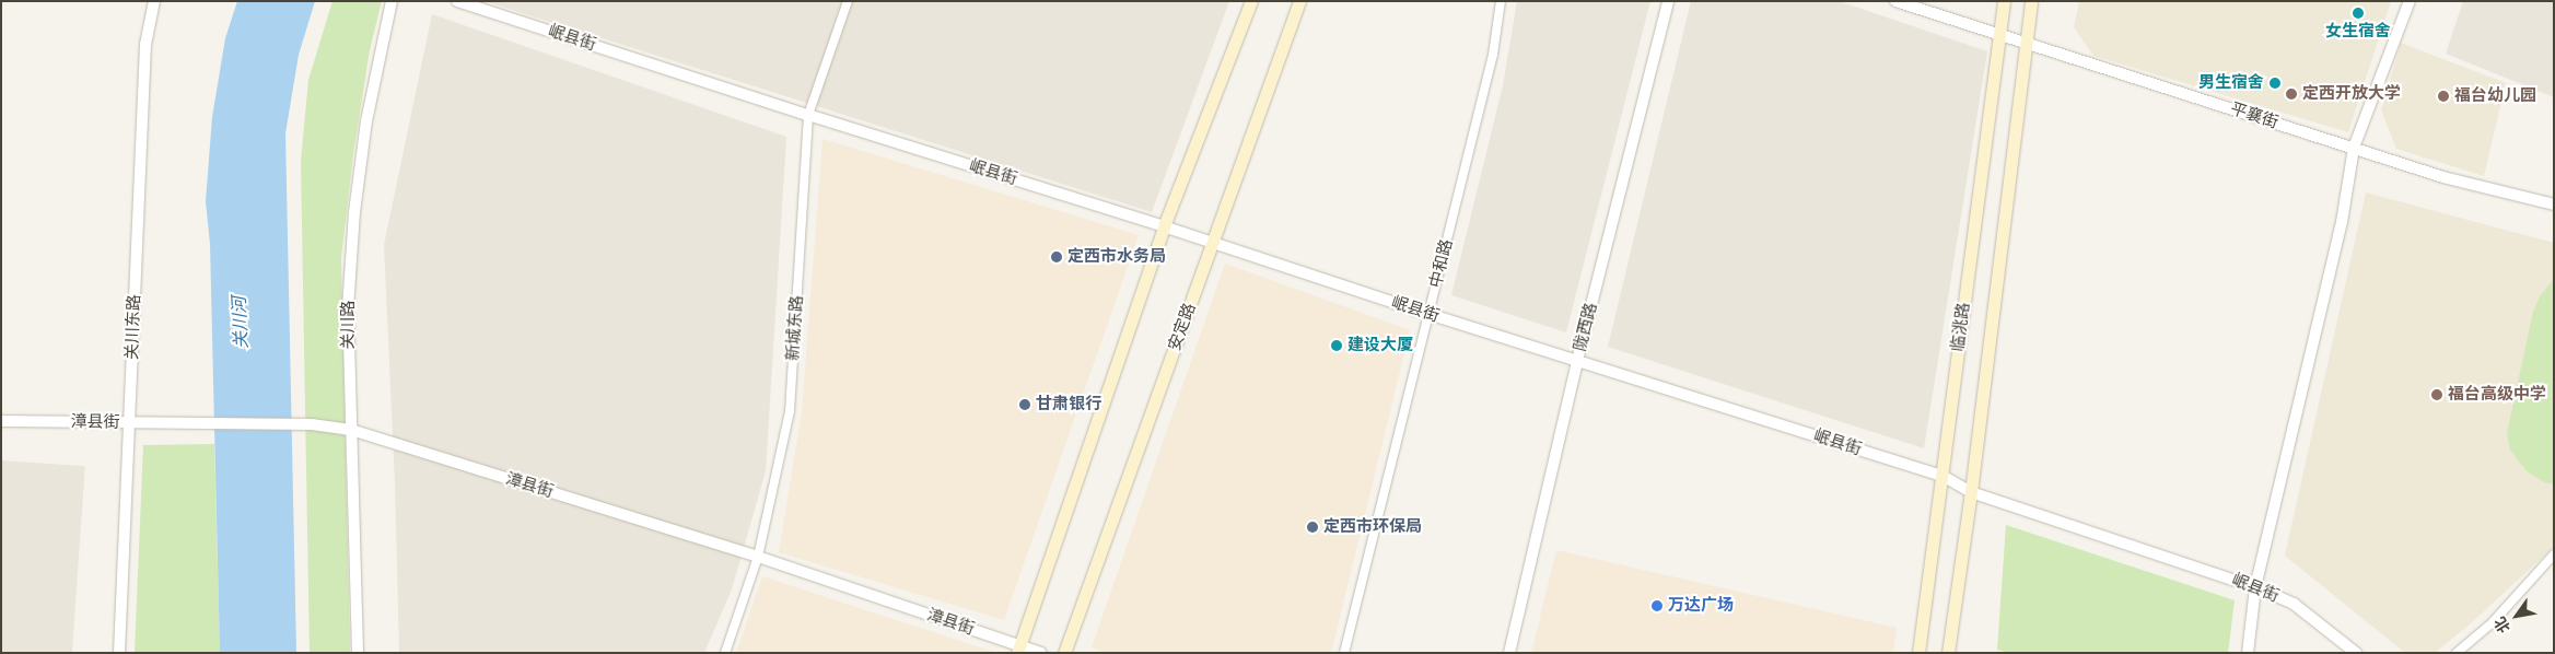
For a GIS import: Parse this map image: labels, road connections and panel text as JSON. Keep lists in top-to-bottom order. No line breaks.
{"streets":{"main road":["安定路","临洮路"],"street":["岷县街","平襄街","中和路","关川路","关川东路","陇西路","新城东路","漳县街"]},"crossings":[["岷县街","中和路"],["岷县街","安定路"],["岷县街","陇西路"],["岷县街","临洮路"],["岷县街","新城东路"],["平襄街","临洮路"],["关川路","漳县街"],["关川东路","漳县街"],["新城东路","漳县街"]],"water":["关川河"],"places":["女生宿舍","男生宿舍","定西开放大学","福台幼儿园","定西市水务局","建设大厦","福台高级中学","甘肃银行","定西市环保局","万达广场"],"north":"bottom left"}
